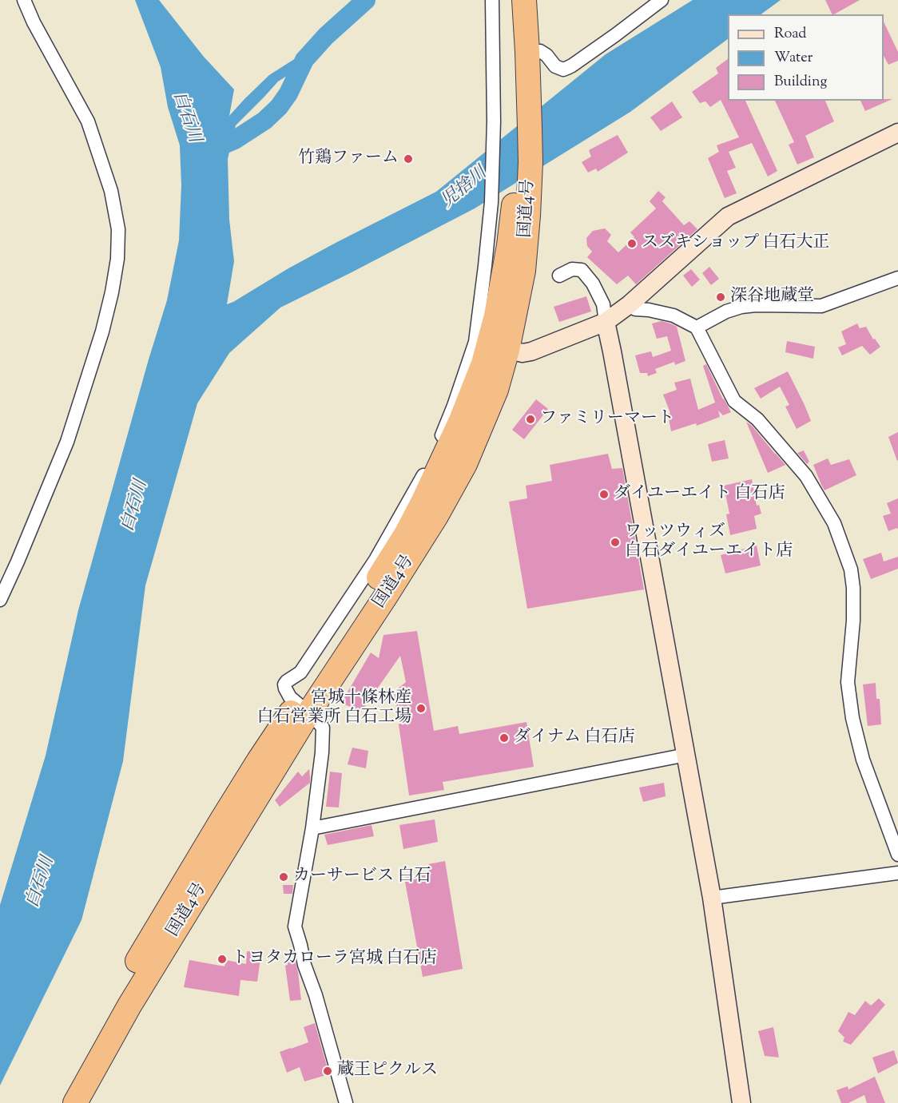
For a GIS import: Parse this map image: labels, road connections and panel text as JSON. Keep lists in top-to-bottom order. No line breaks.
{"streets":{"highway":["国道4号"]},"water":["白石川","児捨川"],"places":["竹鶏ファーム","スズキショップ 白石大正","深谷地蔵堂","ファミリーマート","ダイユーエイト 白石店","ワッツウィズ 白石ダイユーエイト店","宮城十條林産 白石営業所 白石工場","ダイナム 白石店","カーサービス 白石","トヨタカローラ宮城 白石店","蔵王ピクルス"],"legend":["Road","Water","Building"]}
